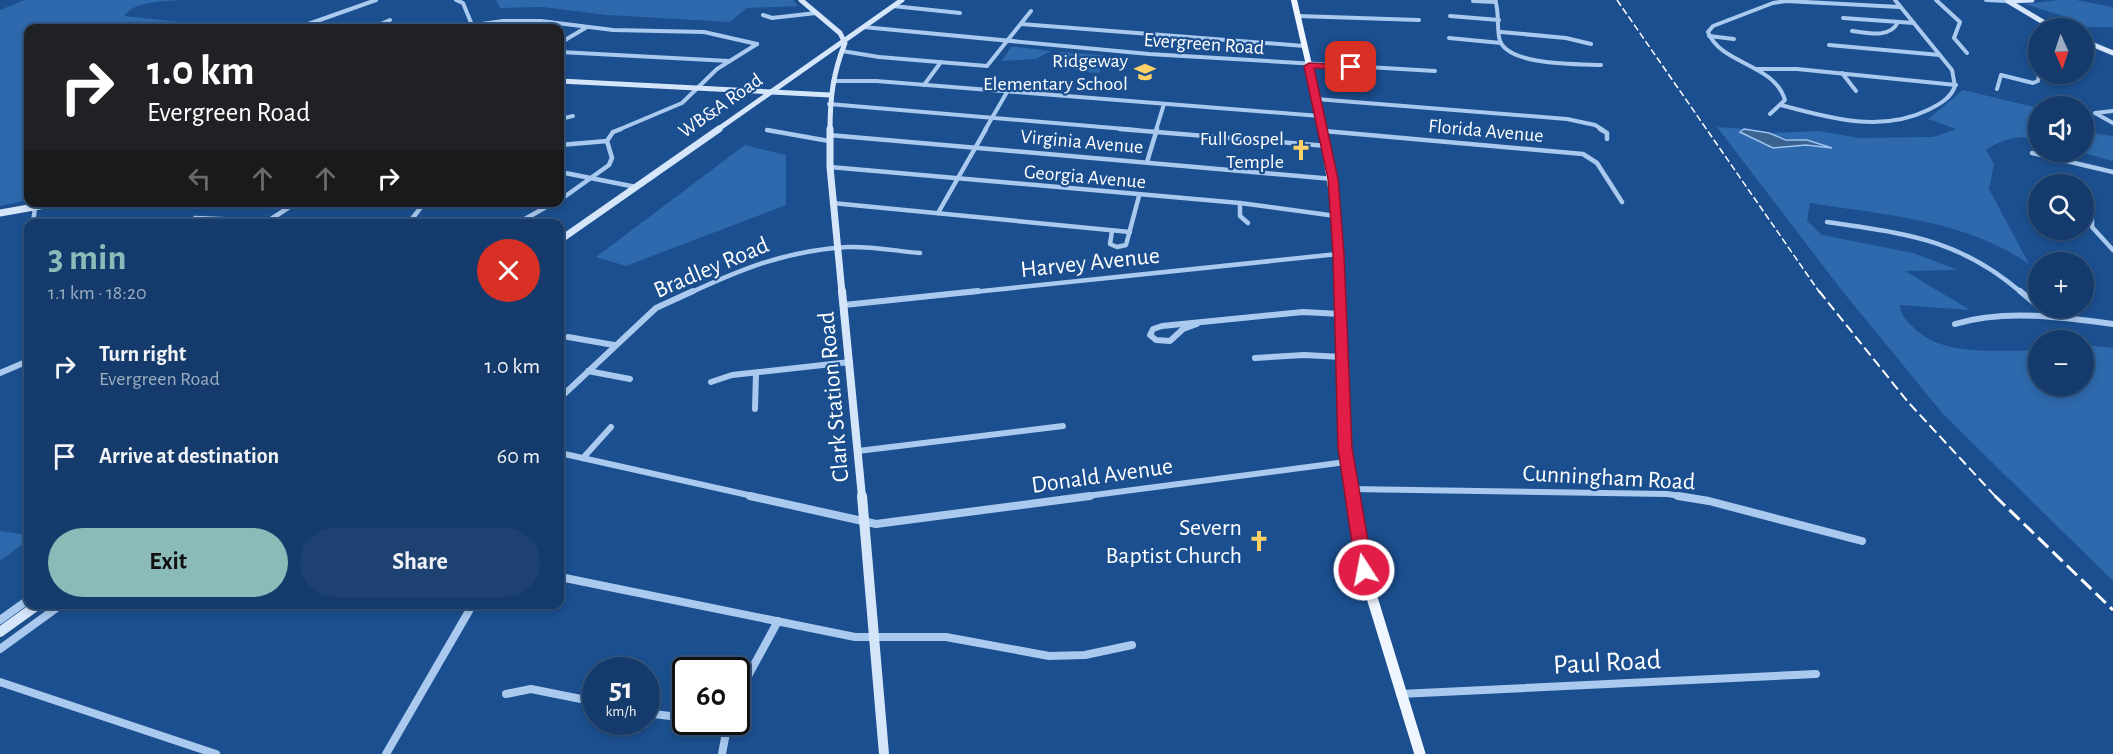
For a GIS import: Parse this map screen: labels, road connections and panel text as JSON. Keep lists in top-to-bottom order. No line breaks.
{"streets":{"street":["Evergreen Road","WB&A Road","Florida Avenue","Virginia Avenue","Georgia Avenue","Harvey Avenue","Bradley Road","Clark Station Road","Donald Avenue","Cunningham Road","Paul Road"]},"crossings":[["Evergreen Road","WB&A Road"],["WB&A Road","Clark Station Road"],["Virginia Avenue","Clark Station Road"],["Georgia Avenue","Clark Station Road"],["Harvey Avenue","Clark Station Road"],["Bradley Road","Clark Station Road"],["Clark Station Road","Donald Avenue"]],"places":{"school or university":["Ridgeway Elementary School"],"church":["Full Gospel Temple","Severn Baptist Church"]},"north":"bottom","page":{"map_buttons":["+","−"],"turn":["1.0 km","Evergreen Road"],"heading":["3 min","1.1 km · 18:20"],"list":[{"name":"Turn right","note":"Evergreen Road","value":"1.0 km"},{"name":"Arrive at destination","value":"60 m"}],"buttons":["Exit","Share"],"speed":"51 km/h","limit":"60"}}
